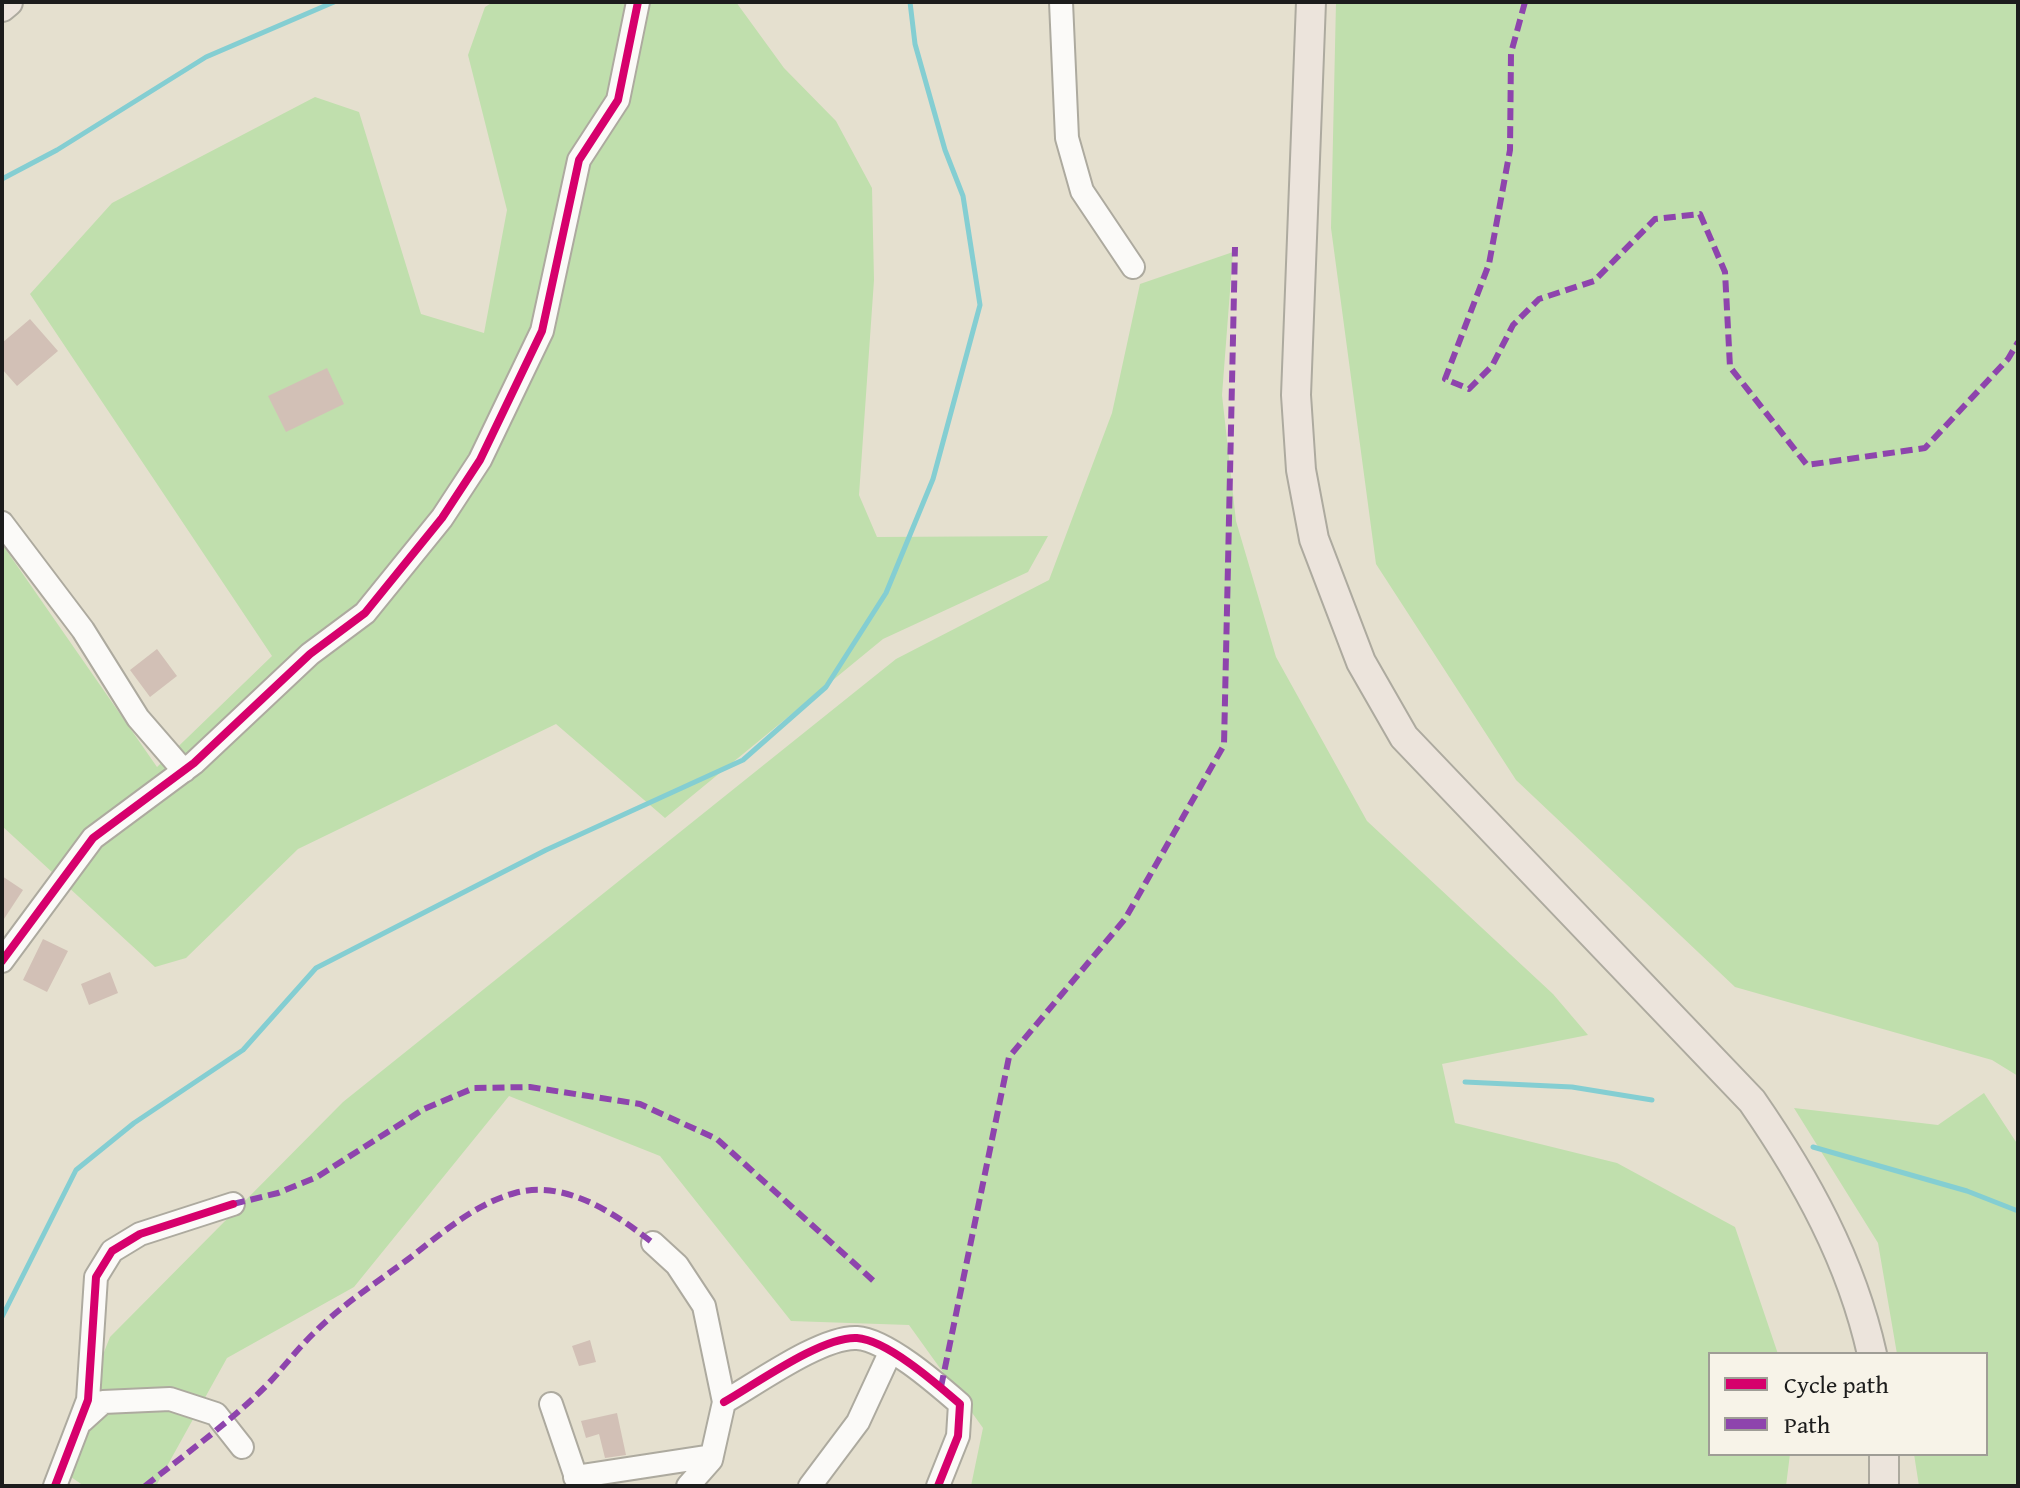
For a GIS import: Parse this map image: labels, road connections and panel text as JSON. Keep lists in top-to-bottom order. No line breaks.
{"legend":["Cycle path","Path"]}
